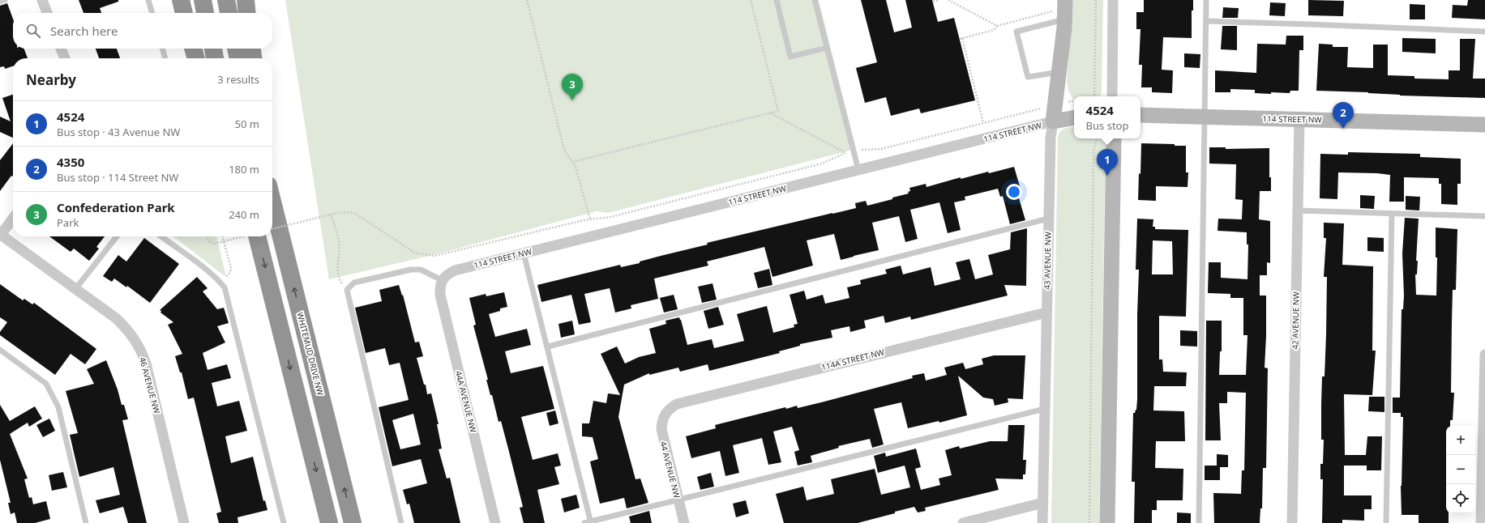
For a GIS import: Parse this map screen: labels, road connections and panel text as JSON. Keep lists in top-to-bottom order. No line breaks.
{"streets":{"highway":["WHITEMUD DRIVE NW"],"street":["114 STREET NW","43 AVENUE NW","42 AVENUE NW","114A STREET NW","46 AVENUE NW","44A AVENUE NW","44 AVENUE NW"]},"crossings":[["114 STREET NW","43 AVENUE NW"],["114 STREET NW","42 AVENUE NW"],["114 STREET NW","44A AVENUE NW"],["43 AVENUE NW","114A STREET NW"],["114A STREET NW","44 AVENUE NW"]],"page":{"search":"Search here","heading":["Nearby","3 results"],"pins":["3","2","1"],"popup":["4524","Bus stop"],"list":[{"mark":"1","name":"4524","note":"Bus stop · 43 Avenue NW","value":"50 m"},{"mark":"2","name":"4350","note":"Bus stop · 114 Street NW","value":"180 m"},{"mark":"3","name":"Confederation Park","note":"Park","value":"240 m"}],"map_buttons":["+","−"]}}
